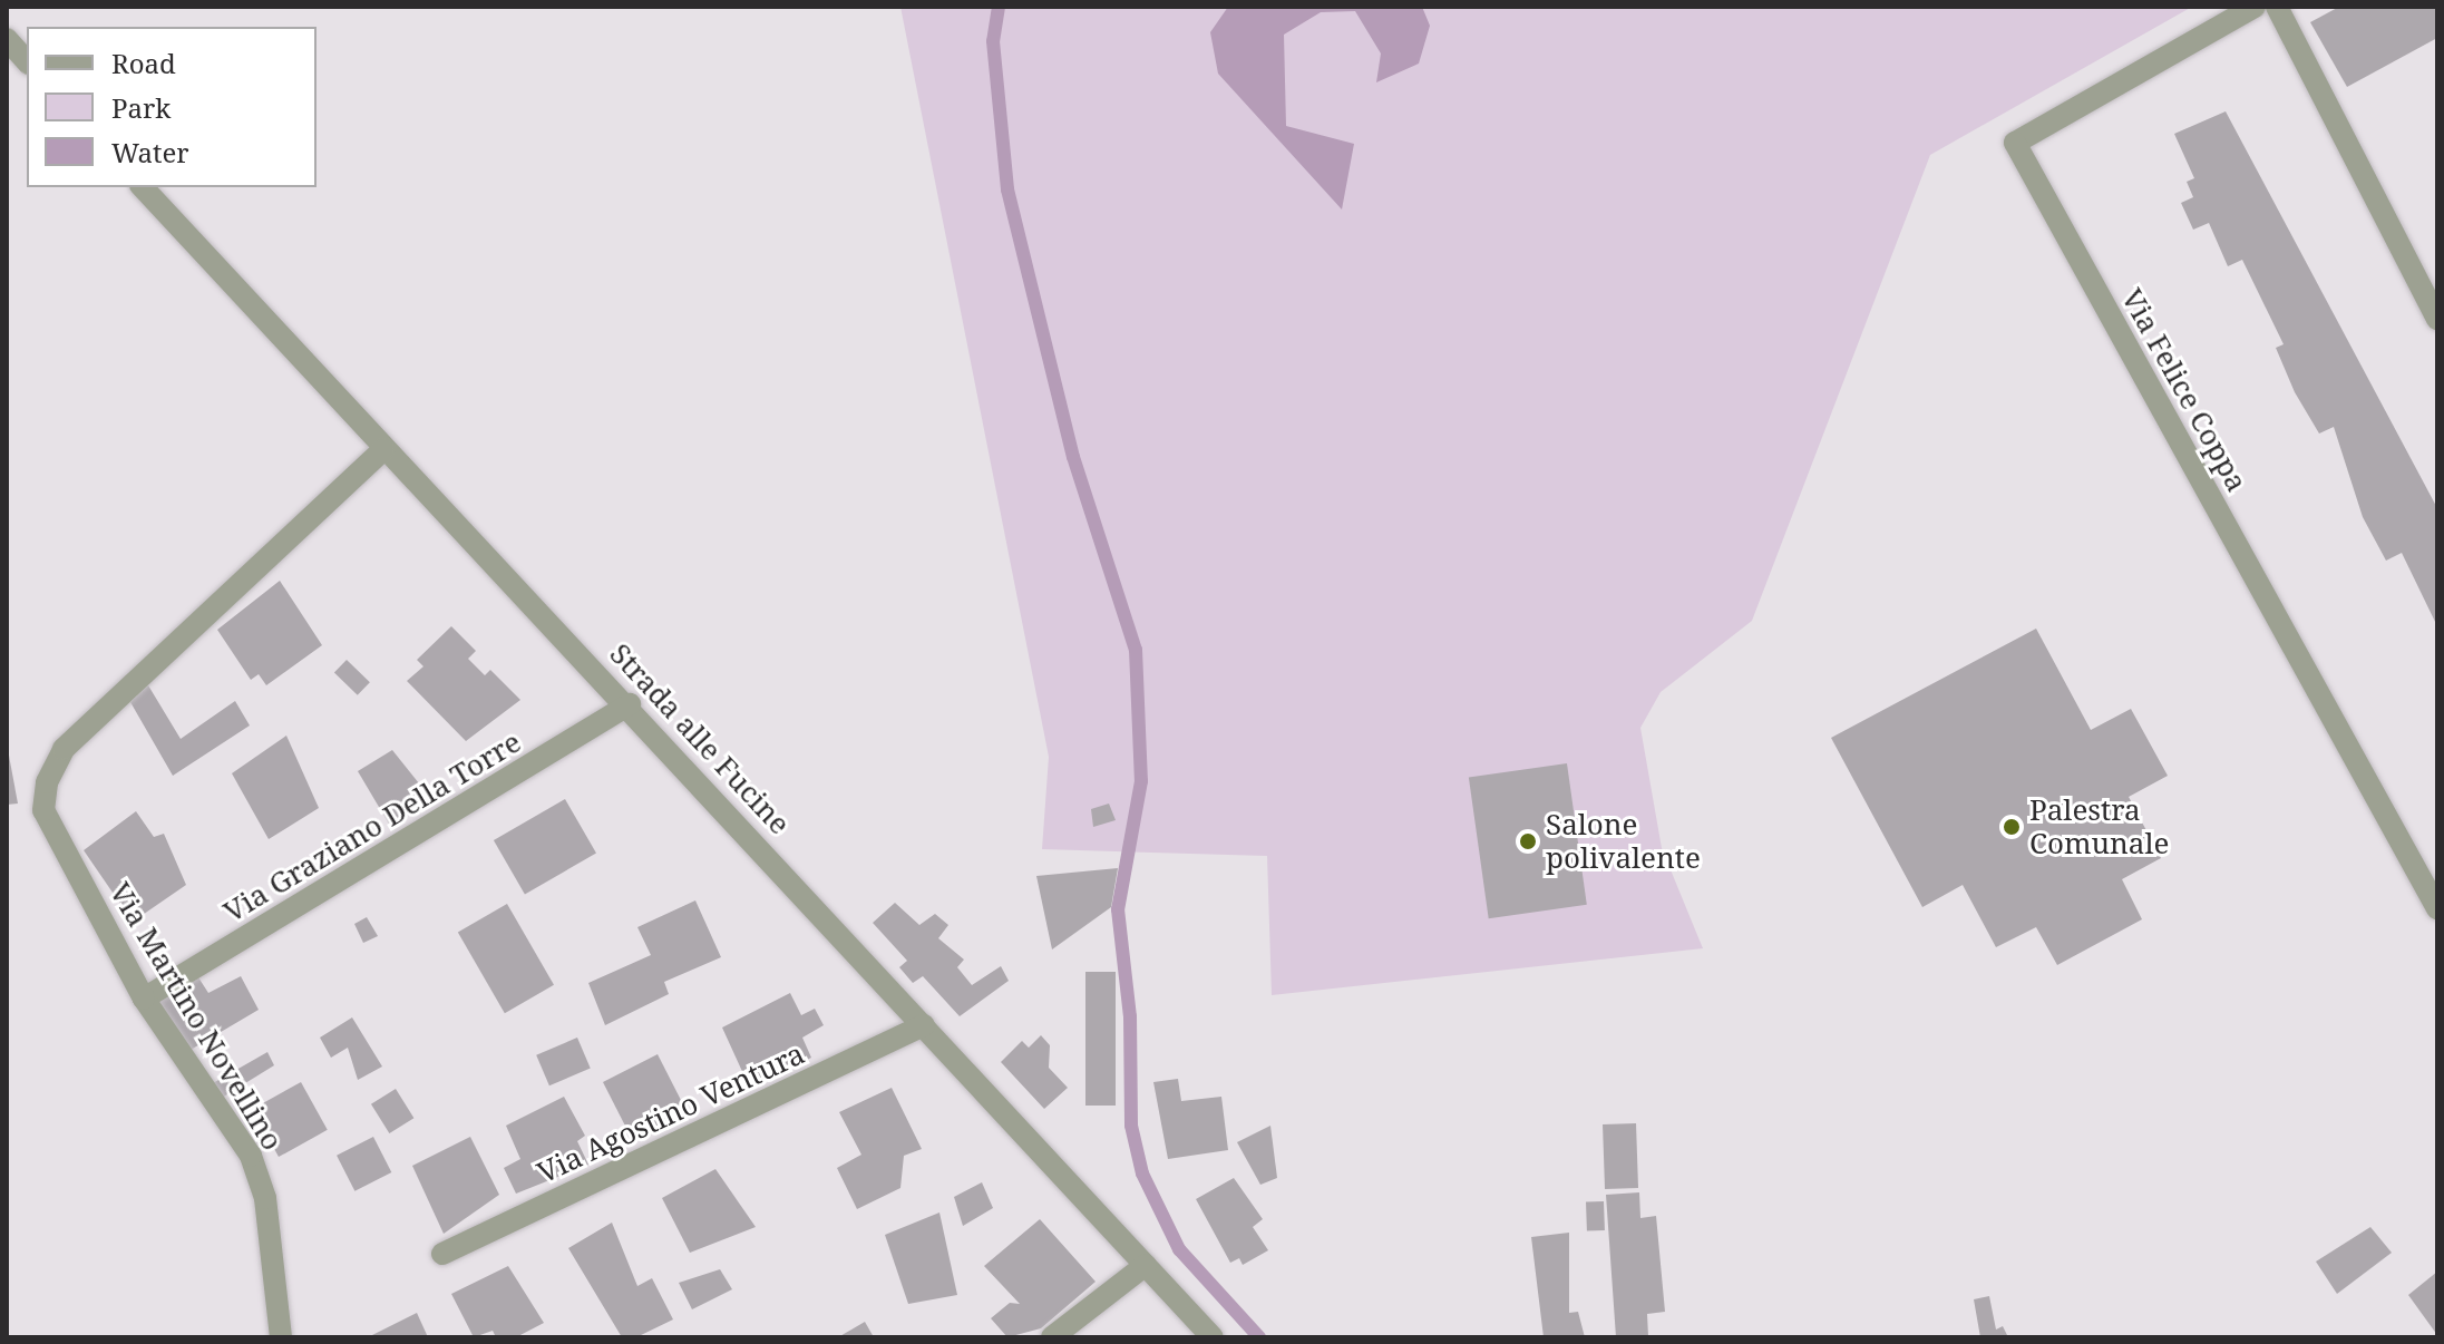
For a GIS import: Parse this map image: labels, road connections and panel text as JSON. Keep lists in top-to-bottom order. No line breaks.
{"streets":{"street":["Via Felice Coppa","Strada alle Fucine","Via Graziano Della Torre","Via Martino Novellino","Via Agostino Ventura"]},"crossings":[["Strada alle Fucine","Via Graziano Della Torre"],["Strada alle Fucine","Via Martino Novellino"],["Strada alle Fucine","Via Agostino Ventura"],["Via Graziano Della Torre","Via Martino Novellino"]],"places":["Palestra Comunale","Salone polivalente"],"legend":["Road","Park","Water"]}
